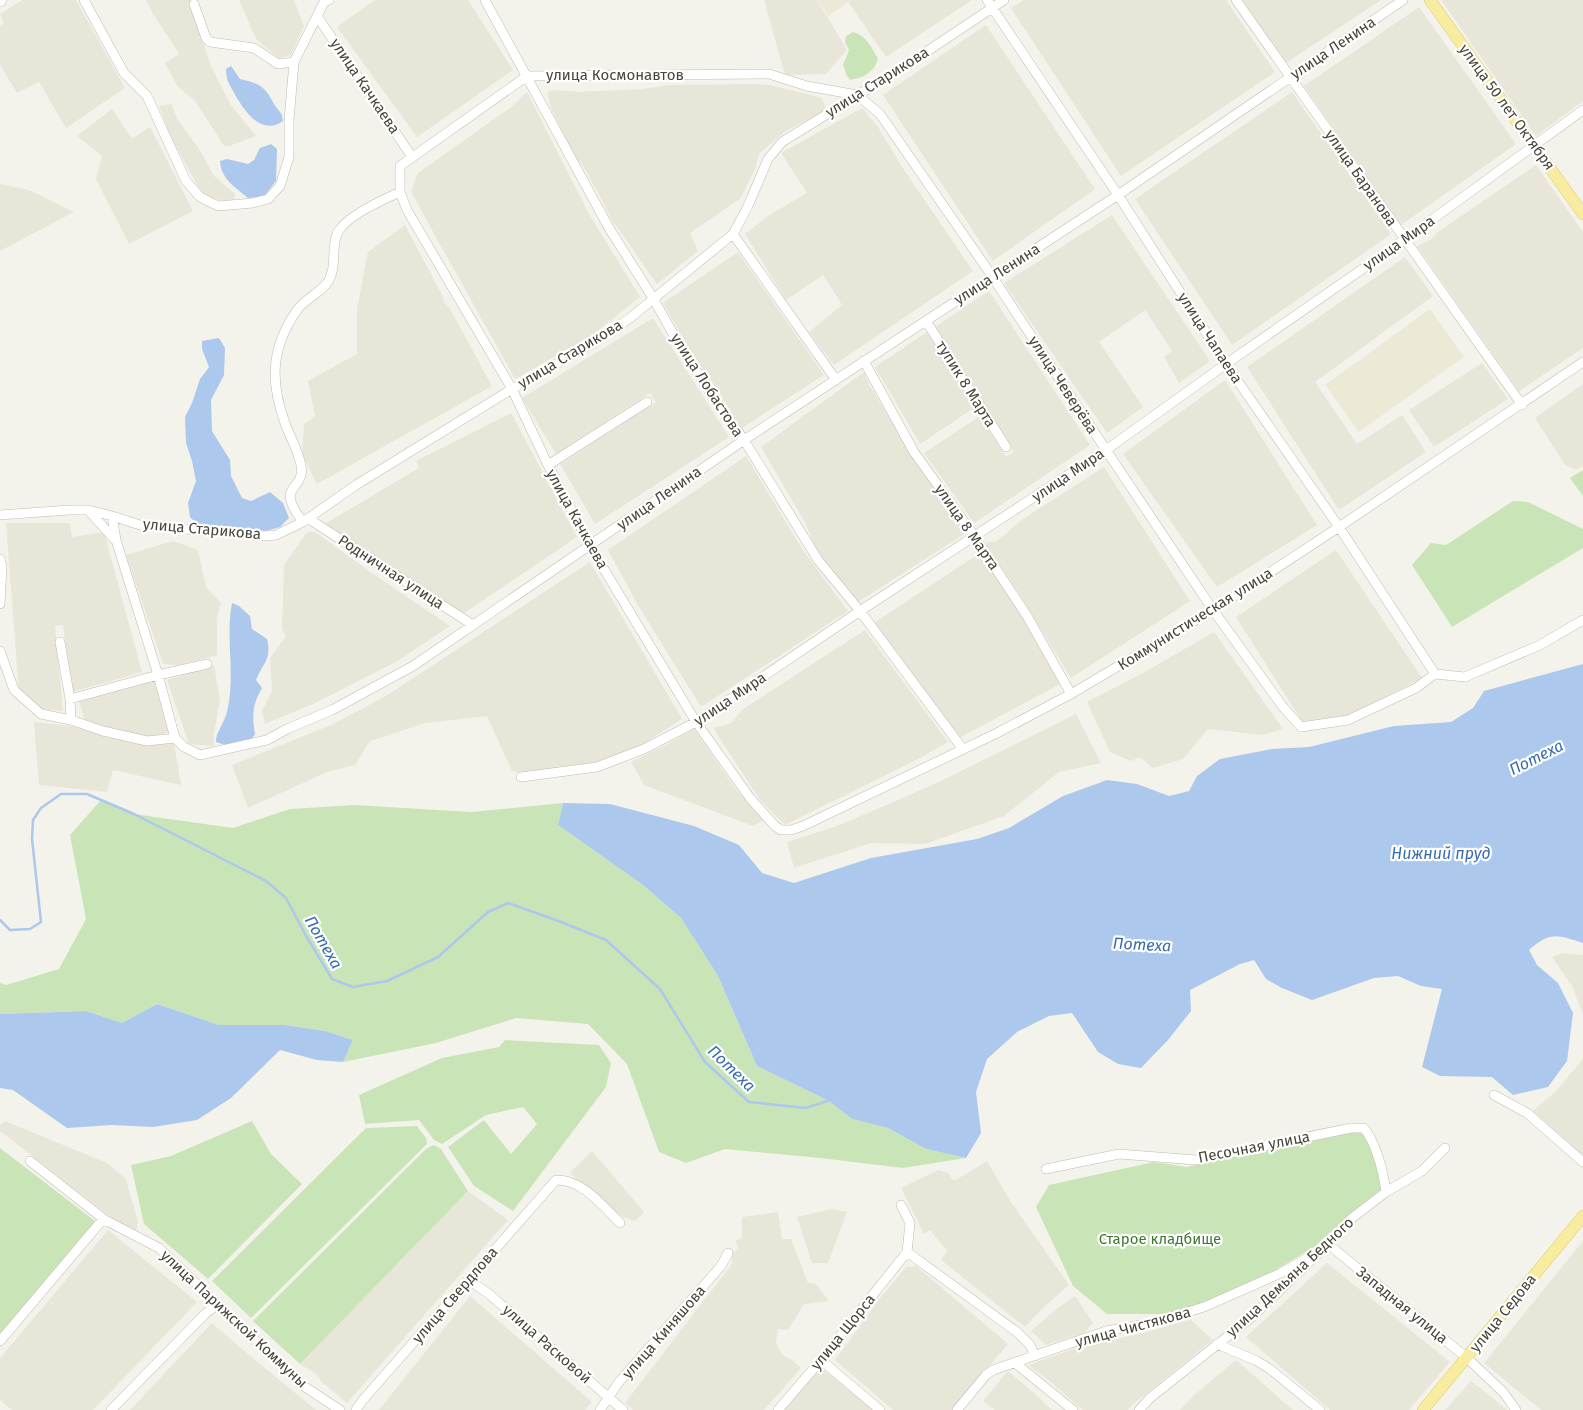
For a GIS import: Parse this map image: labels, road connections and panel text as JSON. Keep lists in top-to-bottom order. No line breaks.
{"streets":{"main road":["улица 50 лет Октября","улица Седова"],"street":["улица Ленина","улица Космонавтов","улица Старикова","улица Качкаева","улица Баранова","улица Мира","улица Чапаева","тупик 8 Марта","улица Лобастова","улица Чеверёва","улица 8 Марта","Родничная улица","Коммунистическая улица","Песочная улица","улица Демьяна Бедного","улица Свердлова","Западная улица","улица Парижской Коммуны","улица Чистякова","улица Киняшова","улица Щорса","улица Расковой"]},"crossings":[["улица Ленина","улица Качкаева"],["улица Ленина","улица Баранова"],["улица Ленина","улица Чапаева"],["улица Ленина","тупик 8 Марта"],["улица Ленина","улица Лобастова"],["улица Ленина","улица Чеверёва"],["улица Ленина","улица 8 Марта"],["улица Ленина","Родничная улица"],["улица Космонавтов","улица Старикова"],["улица Космонавтов","улица Качкаева"],["улица Космонавтов","улица Лобастова"],["улица Космонавтов","улица Чеверёва"],["улица Старикова","улица Качкаева"],["улица Старикова","улица Чапаева"],["улица Старикова","улица Лобастова"],["улица Старикова","улица Чеверёва"],["улица Старикова","Родничная улица"],["улица Качкаева","улица Мира"],["улица Качкаева","Коммунистическая улица"],["улица 50 лет Октября","улица Мира"],["улица Баранова","улица Мира"],["улица Баранова","Коммунистическая улица"],["улица Мира","улица Чапаева"],["улица Мира","улица Лобастова"],["улица Мира","улица Чеверёва"],["улица Мира","улица 8 Марта"],["улица Чапаева","улица Чеверёва"],["улица Чапаева","Коммунистическая улица"],["улица Лобастова","Коммунистическая улица"],["улица Чеверёва","Коммунистическая улица"],["улица 8 Марта","Коммунистическая улица"],["Песочная улица","улица Демьяна Бедного"],["улица Демьяна Бедного","Западная улица"],["улица Демьяна Бедного","улица Чистякова"],["улица Свердлова","улица Расковой"],["Западная улица","улица Седова"],["улица Киняшова","улица Расковой"]],"water":["Потеха","Нижний пруд"],"parks":["Старое кладбище"]}
